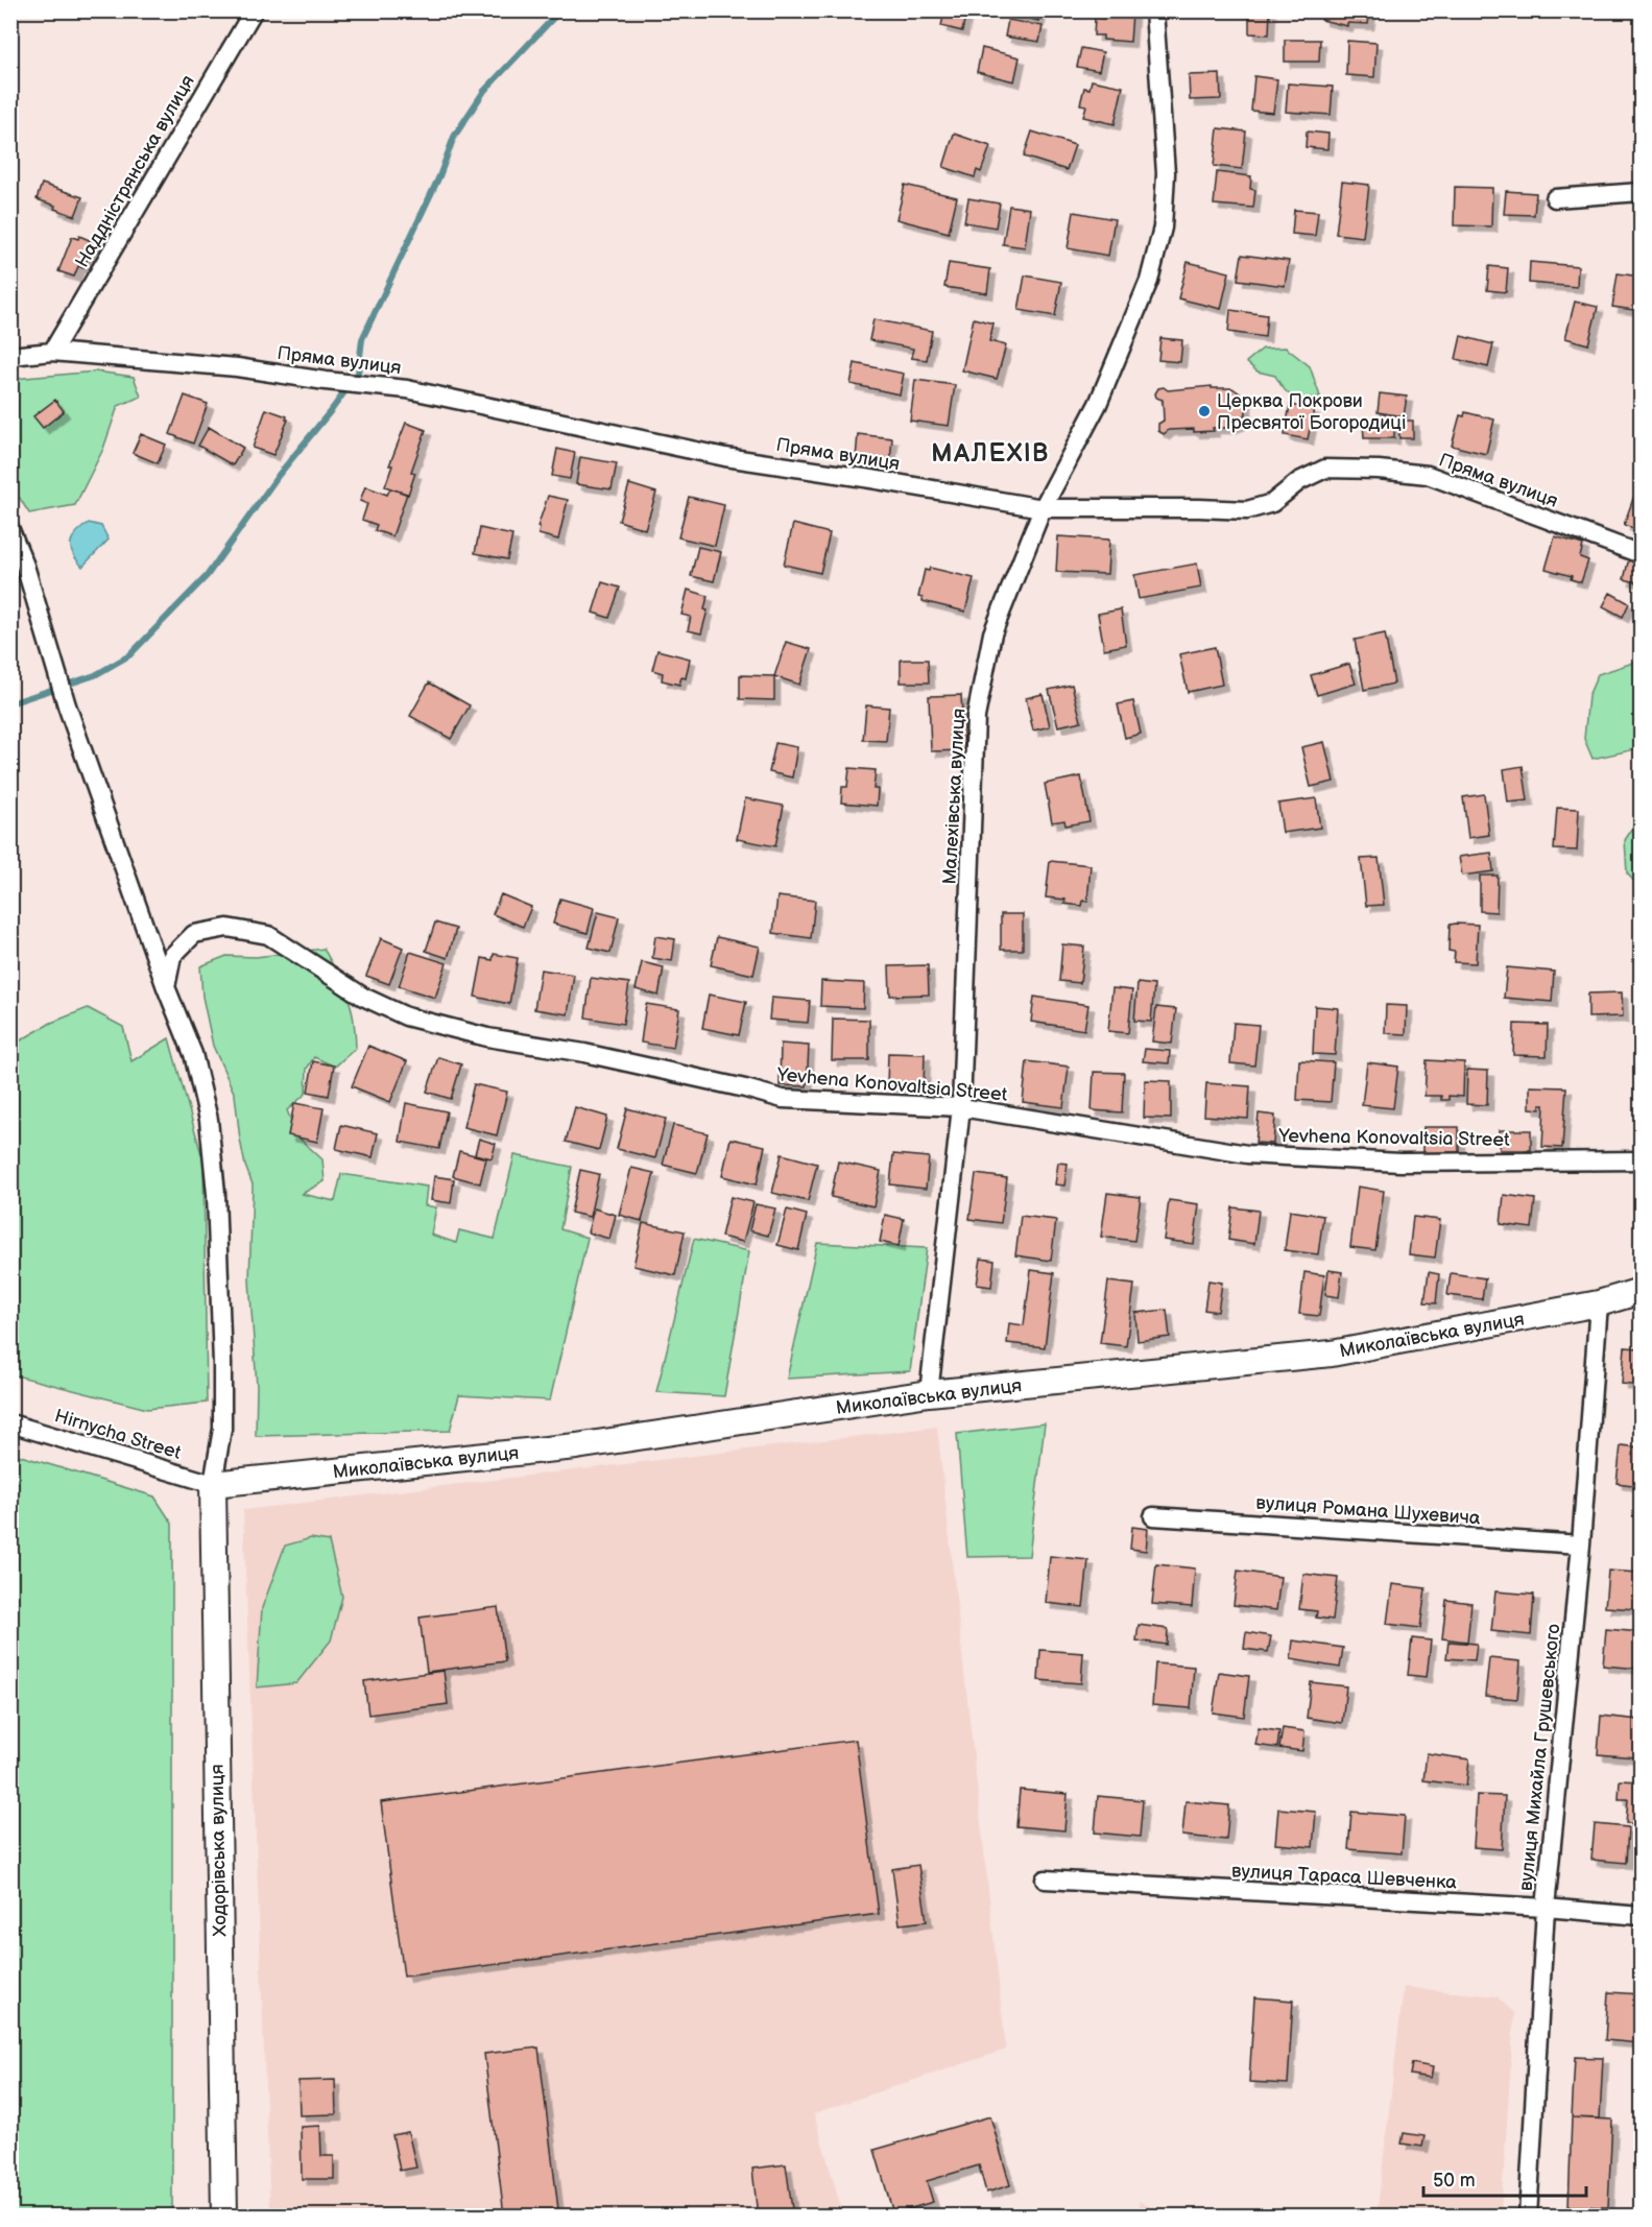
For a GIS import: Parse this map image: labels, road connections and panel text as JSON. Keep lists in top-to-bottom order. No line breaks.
{"streets":{"main road":["Миколаївська вулиця","Ходорівська вулиця"],"street":["Наддністрянська вулиця","Пряма вулиця","Малехівська вулиця","Yevhena Konovaltsia Street","Hirnycha Street","вулиця Романа Шухевича","вулиця Михайла Грушевського","вулиця Тараса Шевченка"]},"crossings":[["Наддністрянська вулиця","Пряма вулиця"],["Пряма вулиця","Малехівська вулиця"],["Малехівська вулиця","Yevhena Konovaltsia Street"],["Малехівська вулиця","Миколаївська вулиця"],["Миколаївська вулиця","Hirnycha Street"],["Миколаївська вулиця","вулиця Михайла Грушевського"],["Миколаївська вулиця","Ходорівська вулиця"],["Hirnycha Street","Ходорівська вулиця"],["вулиця Романа Шухевича","вулиця Михайла Грушевського"],["вулиця Михайла Грушевського","вулиця Тараса Шевченка"]],"districts":["МАЛЕХІВ"],"places":["Церква Покрови Пресвятої Богородиці"],"scale_bar":"50 m"}
